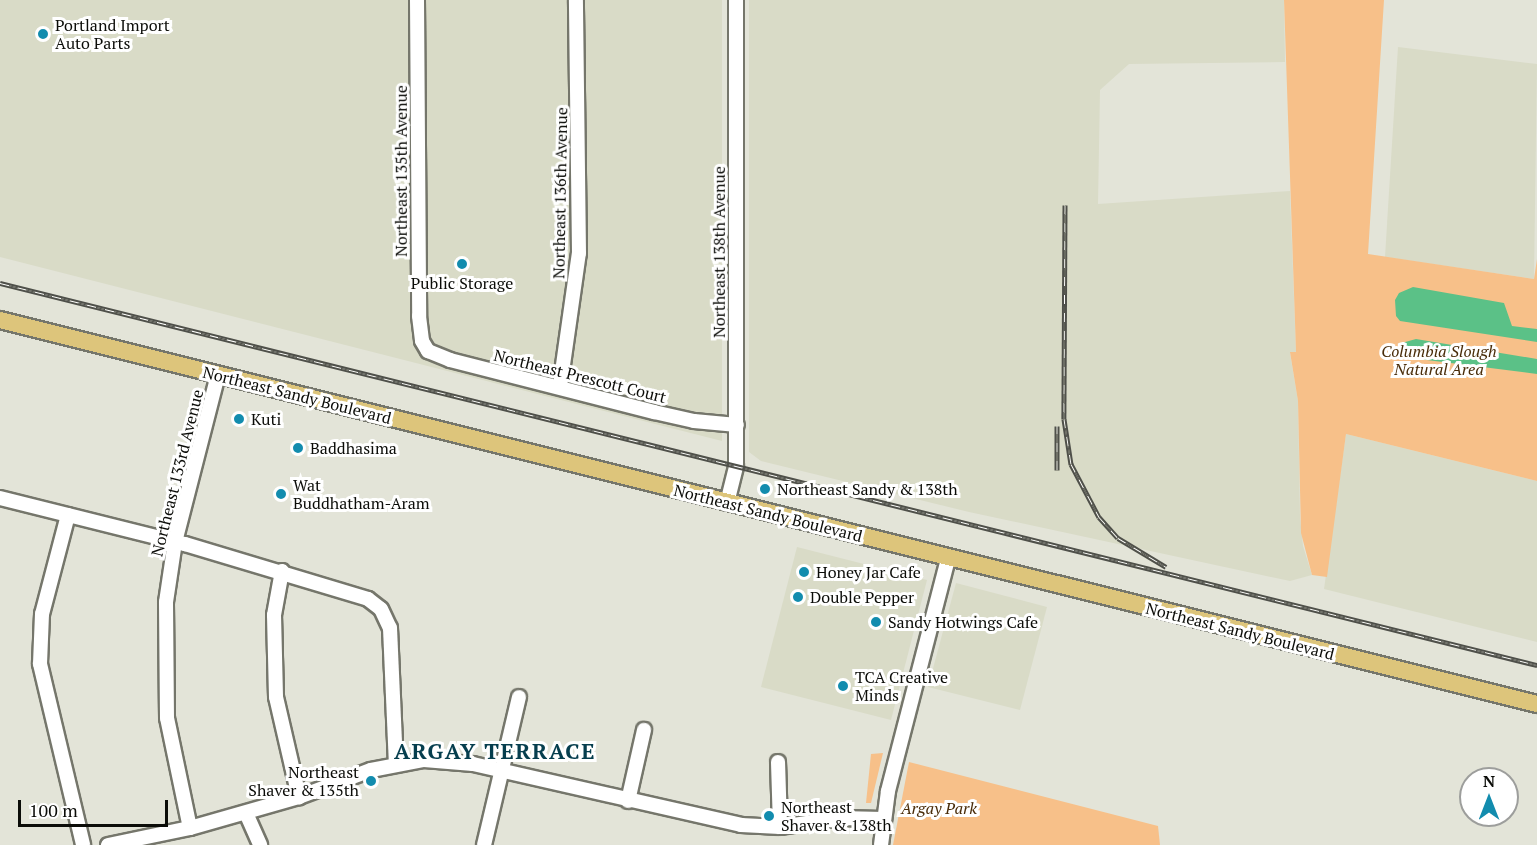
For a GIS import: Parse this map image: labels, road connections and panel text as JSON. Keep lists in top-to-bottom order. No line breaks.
{"streets":{"main road":["Northeast Sandy Boulevard"],"street":["Northeast 135th Avenue","Northeast 136th Avenue","Northeast 138th Avenue","Northeast Prescott Court","Northeast 133rd Avenue"]},"crossings":[["Northeast 135th Avenue","Northeast Prescott Court"],["Northeast 136th Avenue","Northeast Prescott Court"],["Northeast 138th Avenue","Northeast Prescott Court"],["Northeast 138th Avenue","Northeast Sandy Boulevard"],["Northeast Sandy Boulevard","Northeast 133rd Avenue"]],"districts":["ARGAY TERRACE"],"parks":["Columbia Slough Natural Area","Argay Park"],"places":["Portland Import Auto Parts","Public Storage","Kuti","Baddhasima","Northeast Sandy & 138th","Wat Buddhatham-Aram","Honey Jar Cafe","Double Pepper","Sandy Hotwings Cafe","TCA Creative Minds","Northeast Shaver & 135th","Northeast Shaver & 138th"],"scale_bar":"100 m","north":"top"}
